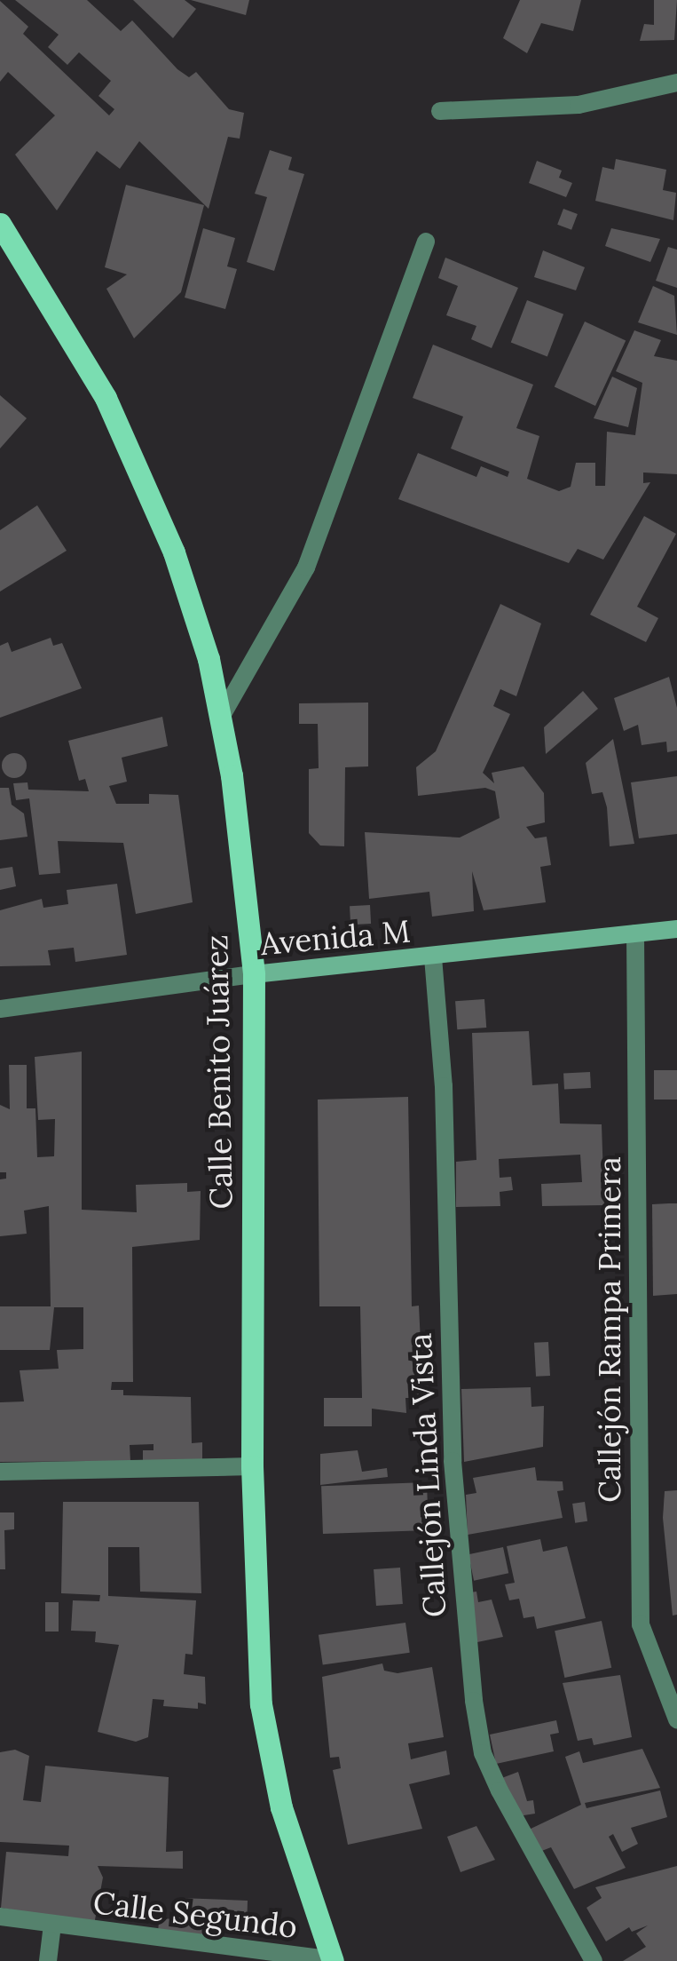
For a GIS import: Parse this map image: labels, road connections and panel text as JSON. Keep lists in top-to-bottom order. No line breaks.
{"streets":{"main road":["Calle Benito Juárez"],"street":["Avenida M","Callejón Rampa Primera","Callejón Linda Vista","Calle Segundo"]},"crossings":[["Avenida M","Calle Benito Juárez"],["Avenida M","Callejón Rampa Primera"],["Avenida M","Callejón Linda Vista"],["Calle Benito Juárez","Calle Segundo"]]}
